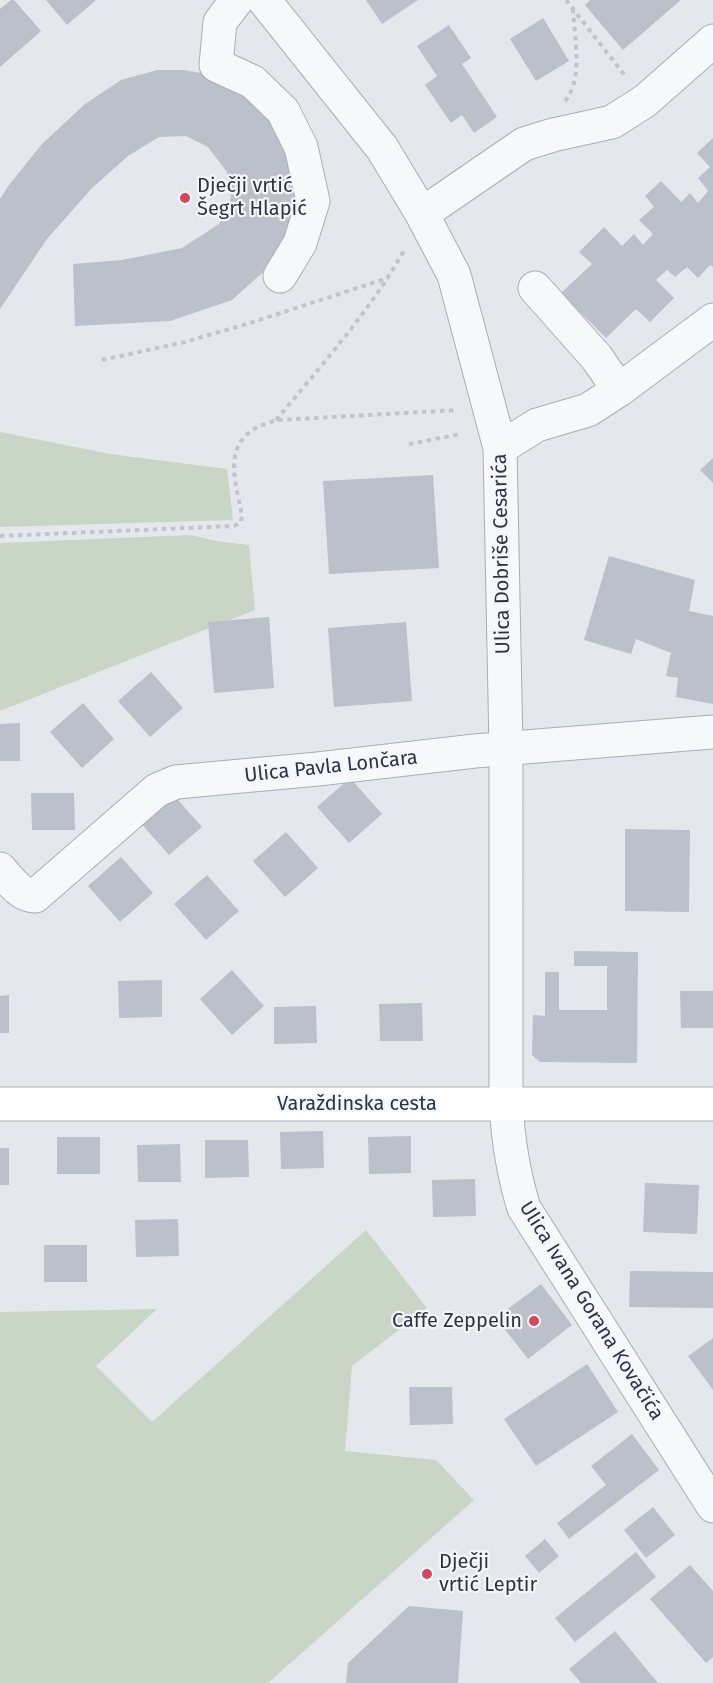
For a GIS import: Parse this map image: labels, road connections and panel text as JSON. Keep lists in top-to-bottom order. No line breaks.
{"streets":{"main road":["Varaždinska cesta"],"street":["Ulica Dobriše Cesarića","Ulica Pavla Lončara","Ulica Ivana Gorana Kovačića"]},"crossings":[["Ulica Dobriše Cesarića","Ulica Pavla Lončara"],["Ulica Dobriše Cesarića","Varaždinska cesta"],["Ulica Dobriše Cesarića","Ulica Ivana Gorana Kovačića"],["Varaždinska cesta","Ulica Ivana Gorana Kovačića"]],"places":["Dječji vrtić Šegrt Hlapić","Caffe Zeppelin","Dječji vrtić Leptir"]}
